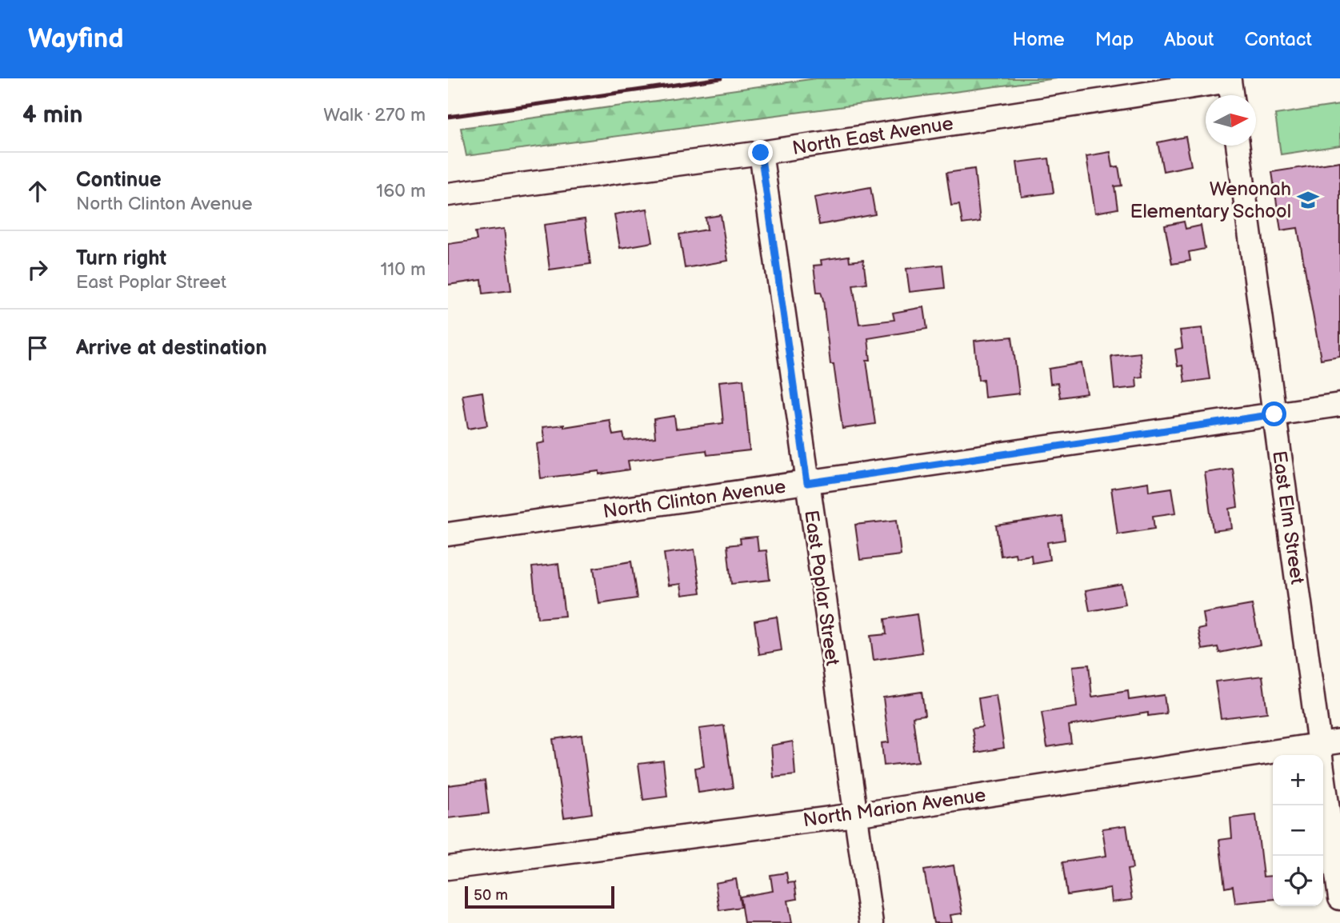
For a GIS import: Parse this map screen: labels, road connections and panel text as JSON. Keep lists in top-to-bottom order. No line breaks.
{"streets":{"street":["North East Avenue","North Clinton Avenue","East Elm Street","East Poplar Street","North Marion Avenue"]},"crossings":[["North East Avenue","East Poplar Street"],["North Clinton Avenue","East Elm Street"],["North Clinton Avenue","East Poplar Street"],["East Elm Street","North Marion Avenue"],["East Poplar Street","North Marion Avenue"]],"places":{"school or university":["Wenonah Elementary School"]},"scale_bar":"50 m","north":"right","page":{"header":"Wayfind","nav":["Home","Map","About","Contact"],"heading":["4 min","Walk · 270 m"],"list":[["Continue","North Clinton Avenue","160 m"],["Turn right","East Poplar Street","110 m"],"Arrive at destination"],"map_buttons":["+","−"],"scale":"50 m"}}
